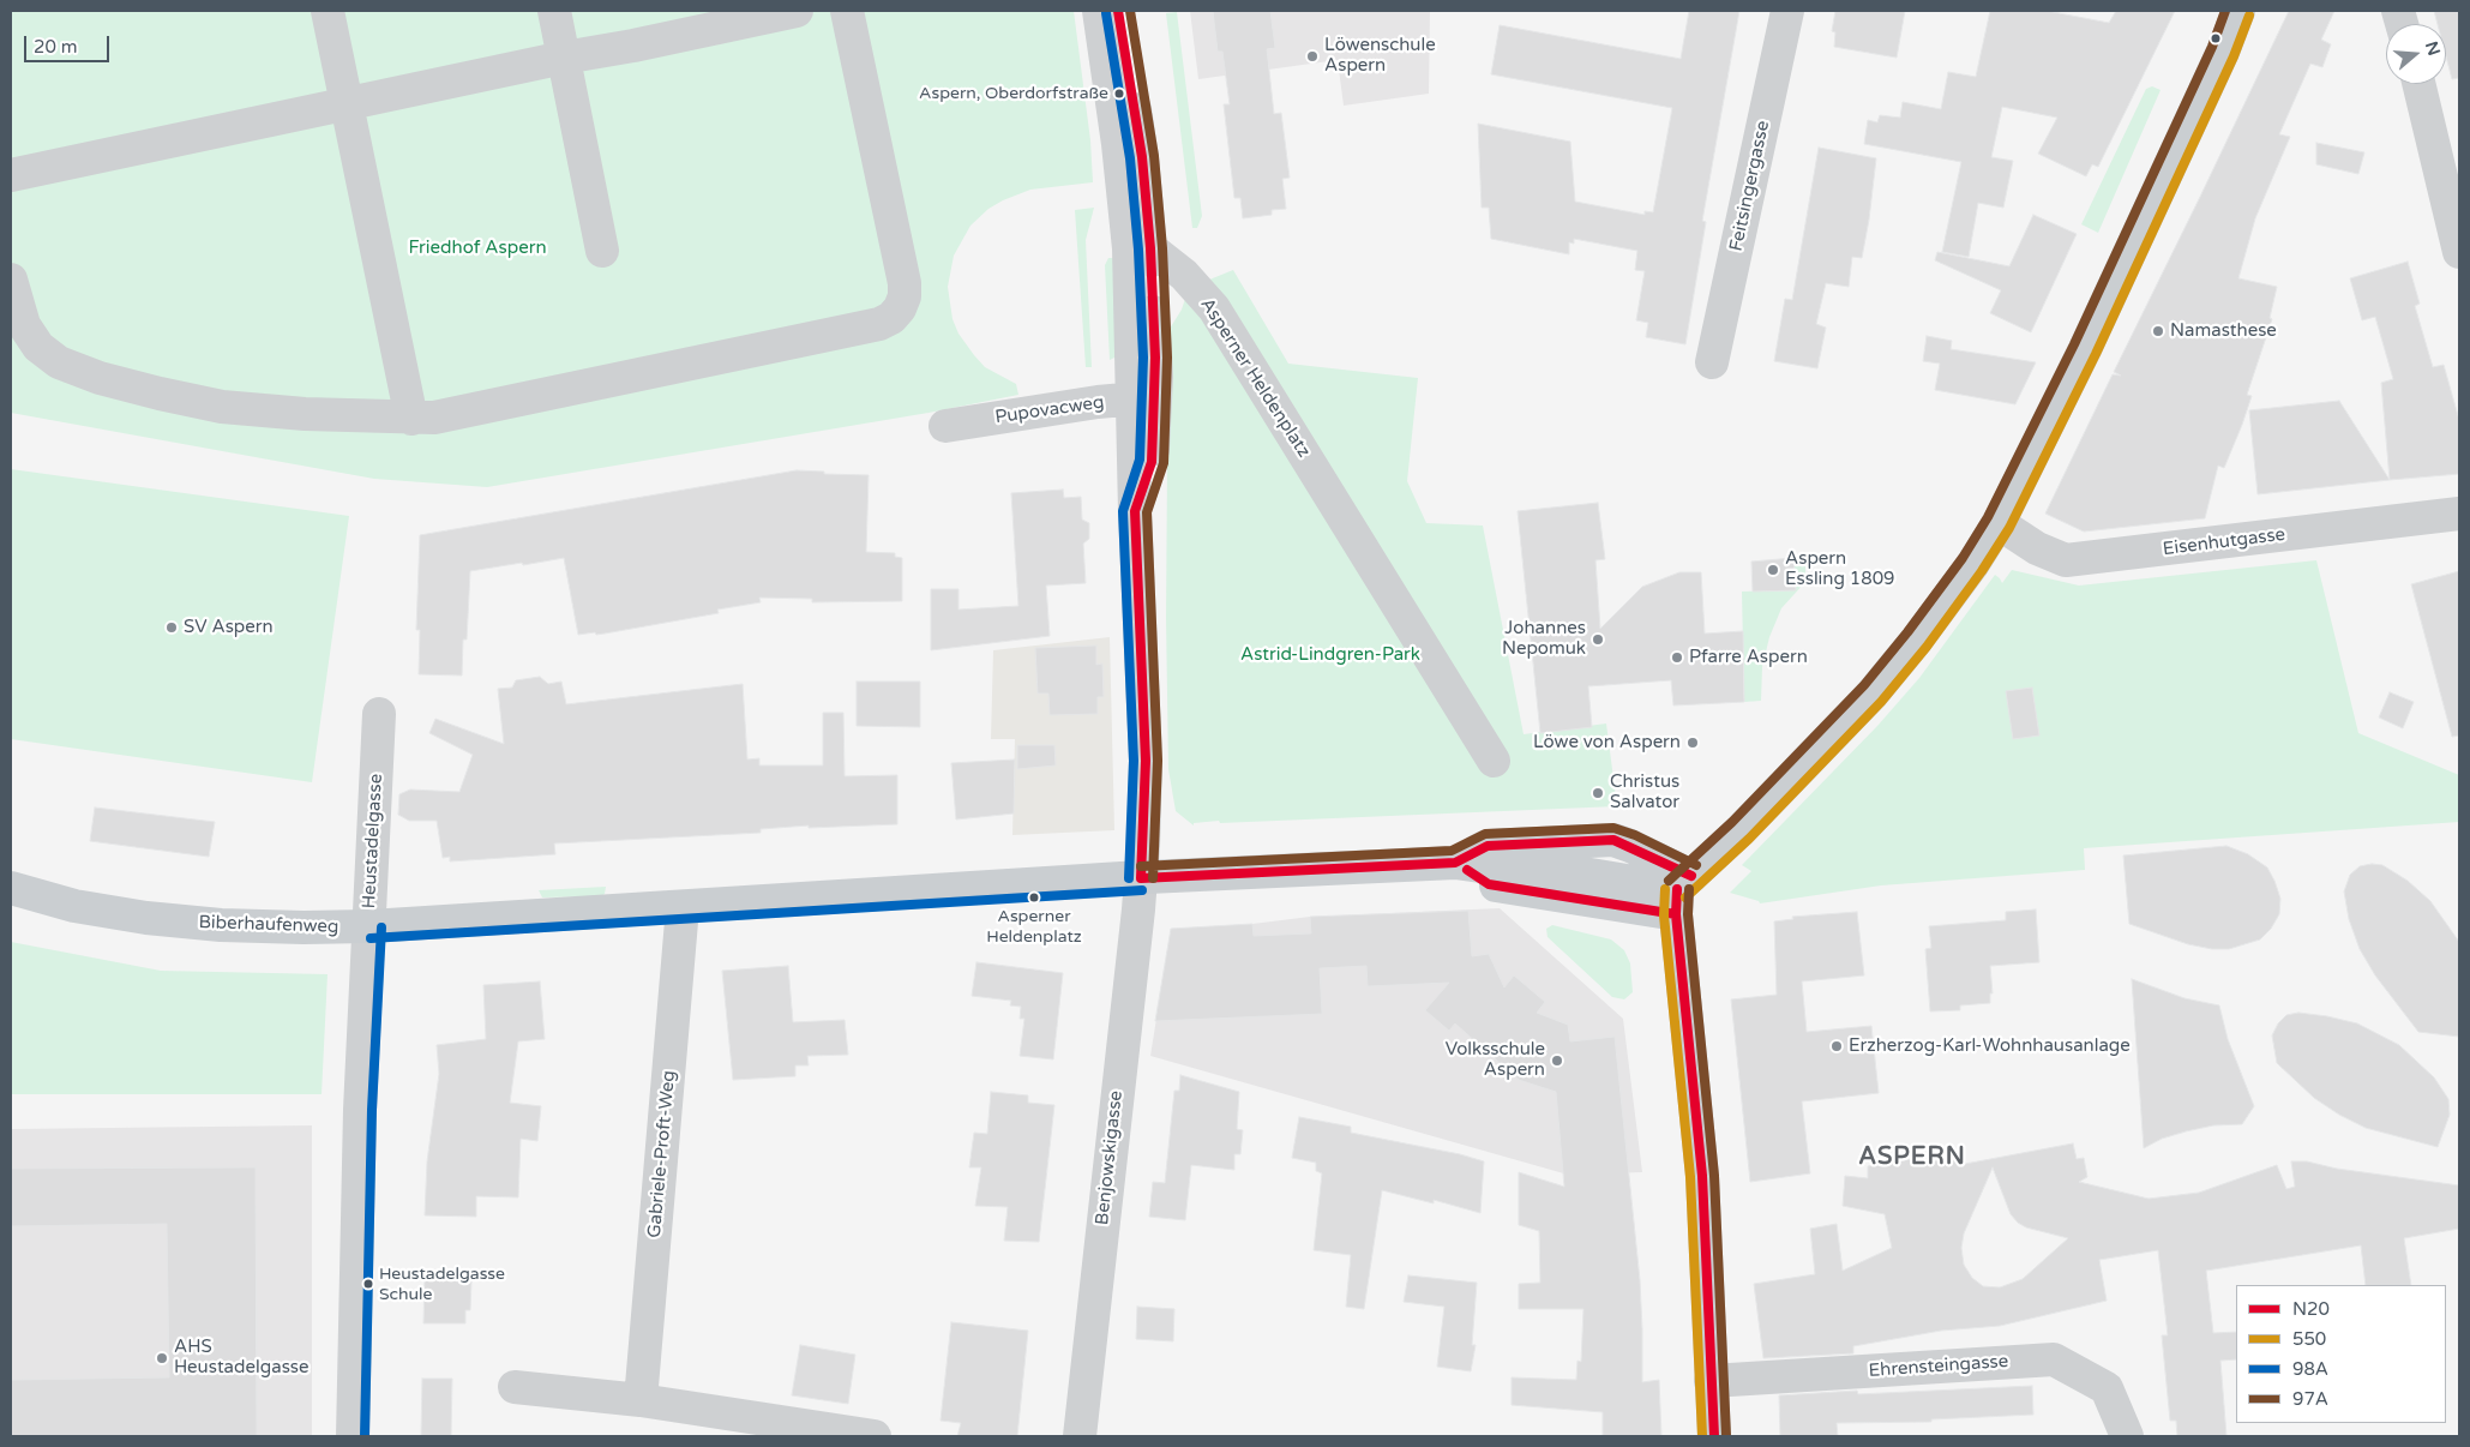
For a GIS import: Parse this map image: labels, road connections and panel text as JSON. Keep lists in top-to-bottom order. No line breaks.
{"streets":{"main road":["Biberhaufenweg"],"street":["Feitsingergasse","Asperner Heldenplatz","Pupovacweg","Eisenhutgasse","Heustadelgasse","Gabriele-Proft-Weg","Benjowskigasse","Ehrensteingasse"]},"crossings":[["Heustadelgasse","Biberhaufenweg"],["Biberhaufenweg","Gabriele-Proft-Weg"],["Biberhaufenweg","Benjowskigasse"]],"districts":["ASPERN"],"parks":["Friedhof Aspern","Astrid-Lindgren-Park"],"places":["Löwenschule Aspern","Aspern, Oberdorfstraße","Namasthese","Aspern Essling 1809","SV Aspern","Johannes Nepomuk","Pfarre Aspern","Löwe von Aspern","Christus Salvator","Asperner Heldenplatz","Erzherzog-Karl-Wohnhausanlage","Volksschule Aspern","Heustadelgasse Schule","AHS Heustadelgasse"],"lines":["transit line N20","transit line 97A","transit line 98A","transit line 550"],"legend":["N20","550","98A","97A"],"scale_bar":"20 m","north":"right"}
